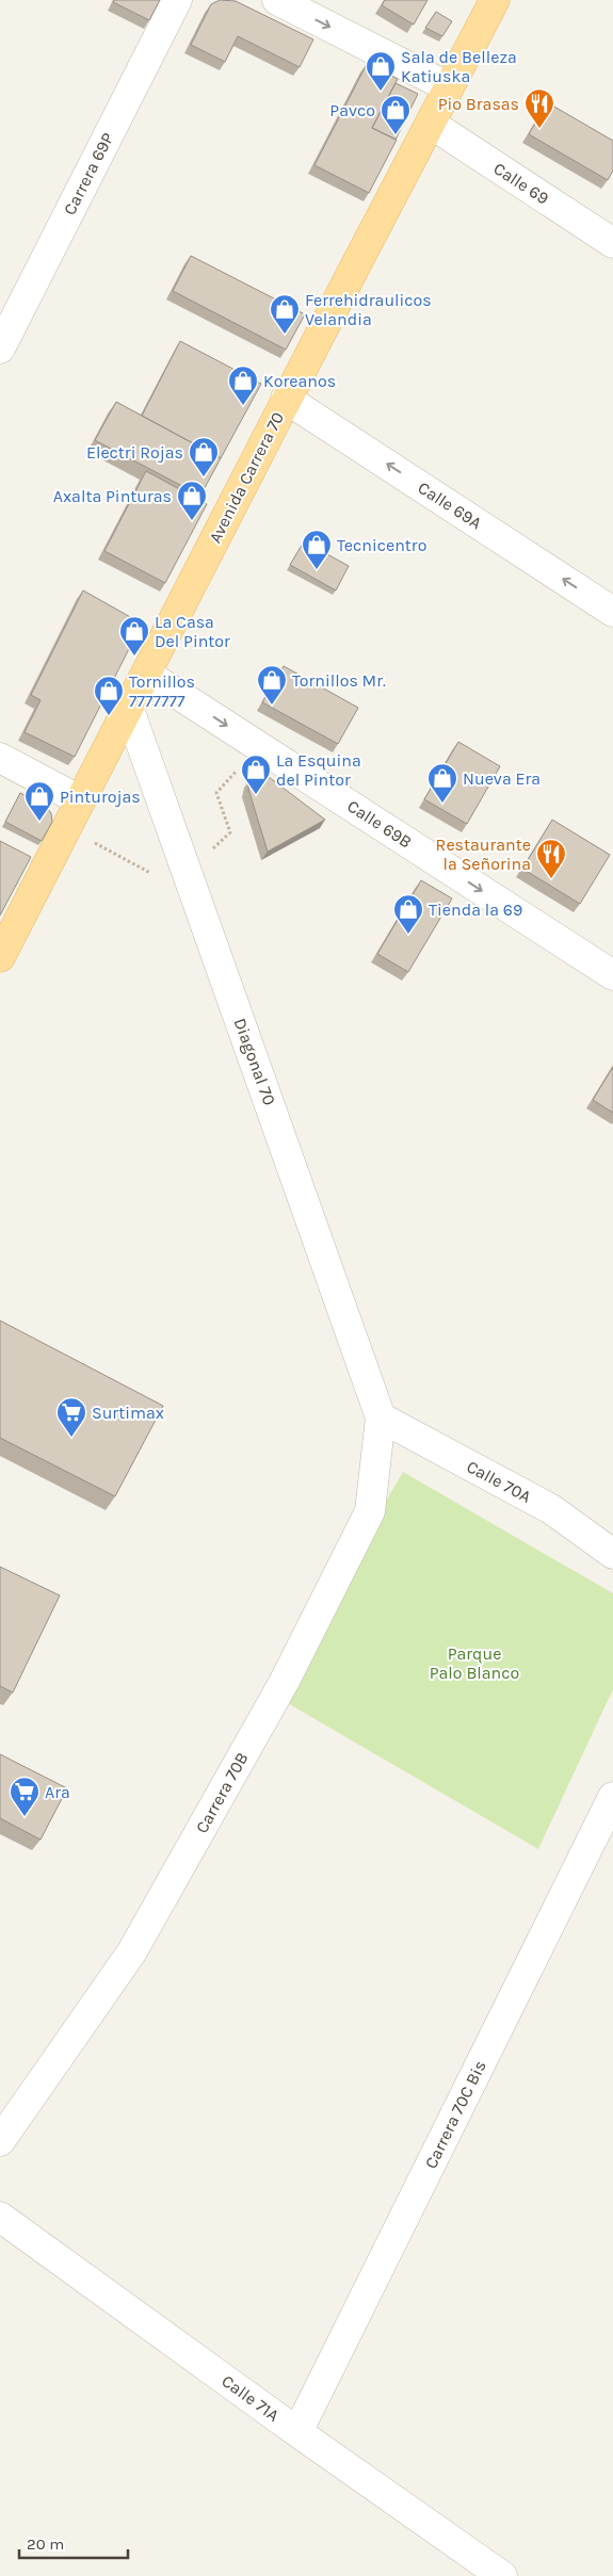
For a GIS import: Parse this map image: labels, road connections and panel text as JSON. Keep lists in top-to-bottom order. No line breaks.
{"streets":{"main road":["Avenida Carrera 70"],"street":["Carrera 69P","Calle 69","Calle 69A","Calle 69B","Diagonal 70","Calle 70A","Carrera 70B","Carrera 70C Bis","Calle 71A"]},"crossings":[["Calle 69","Avenida Carrera 70"],["Avenida Carrera 70","Calle 69A"],["Avenida Carrera 70","Calle 69B"],["Avenida Carrera 70","Diagonal 70"],["Diagonal 70","Calle 70A"],["Diagonal 70","Carrera 70B"],["Calle 70A","Carrera 70B"],["Carrera 70C Bis","Calle 71A"]],"one_way":["Calle 69A","Calle 69B"],"parks":["Parque Palo Blanco"],"places":{"shop":["Sala de Belleza Katiuska","Pavco","Ferrehidraulicos Velandia","Koreanos","Electri Rojas","Axalta Pinturas","Tecnicentro","La Casa Del Pintor","Tornillos Mr.","Tornillos 7777777","La Esquina del Pintor","Nueva Era","Pinturojas","Tienda la 69"],"restaurant":["Pio Brasas","Restaurante la Señorina"],"supermarket":["Surtimax","Ara"]},"scale_bar":"20 m"}
